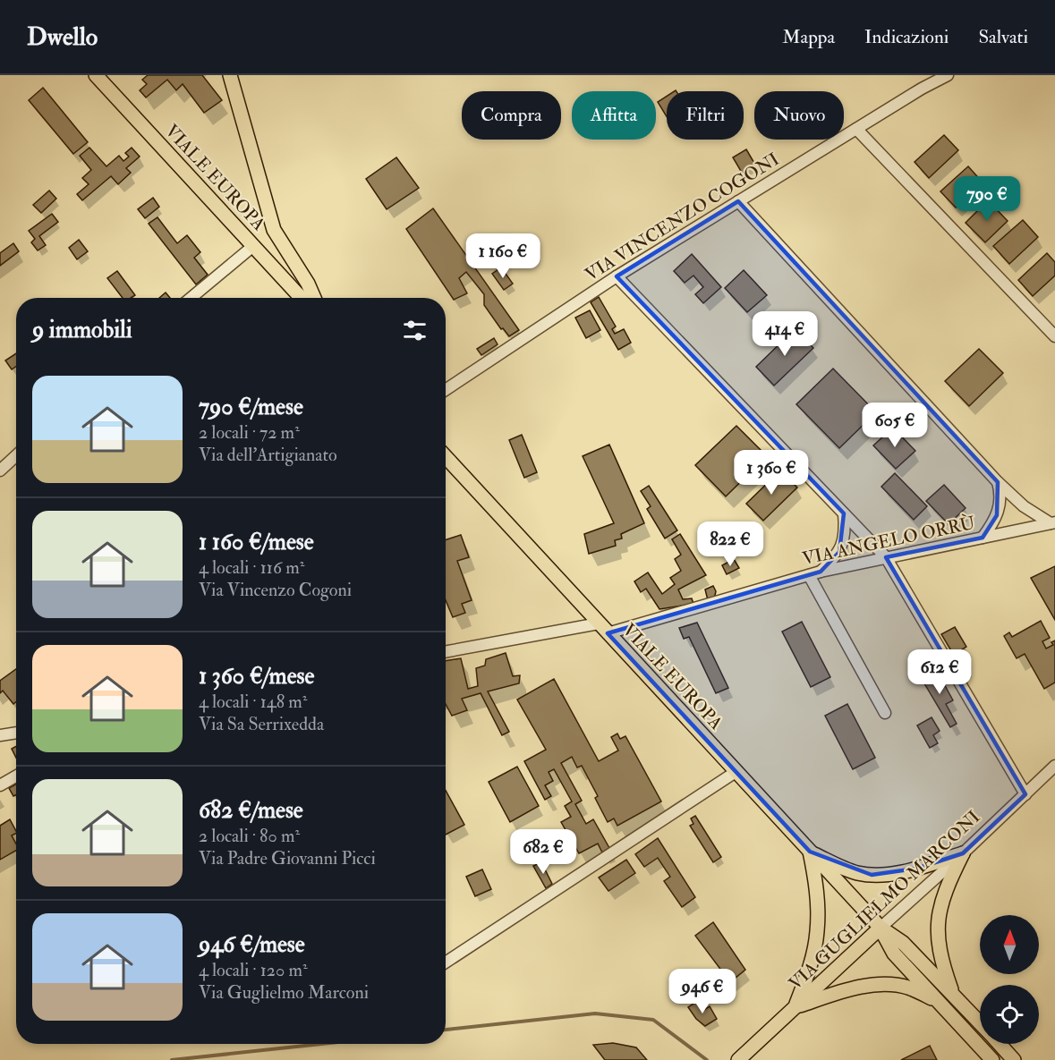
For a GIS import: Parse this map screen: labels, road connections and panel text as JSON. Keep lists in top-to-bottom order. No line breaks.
{"streets":{"main road":["VIALE EUROPA","VIA GUGLIELMO MARCONI"],"street":["VIA VINCENZO COGONI","VIA ANGELO ORRÙ"]},"crossings":[["VIALE EUROPA","VIA ANGELO ORRÙ"],["VIALE EUROPA","VIA GUGLIELMO MARCONI"]],"north":"top","page":{"header":"Dwello","nav":["Mappa","Indicazioni","Salvati"],"chip":["Compra","Affitta","Filtri","Nuovo"],"price":["790 €","1 160 €","414 €","605 €","1 360 €","822 €","612 €","682 €","946 €"],"heading":"9 immobili","list":[{"name":"790 €/mese","note":"2 locali · 72 m² · Via dell'Artigianato"},{"name":"1 160 €/mese","note":"4 locali · 116 m² · Via Vincenzo Cogoni"},{"name":"1 360 €/mese","note":"4 locali · 148 m² · Via Sa Serrixedda"},{"name":"682 €/mese","note":"2 locali · 80 m² · Via Padre Giovanni Picci"},{"name":"946 €/mese","note":"4 locali · 120 m² · Via Guglielmo Marconi"}]}}
